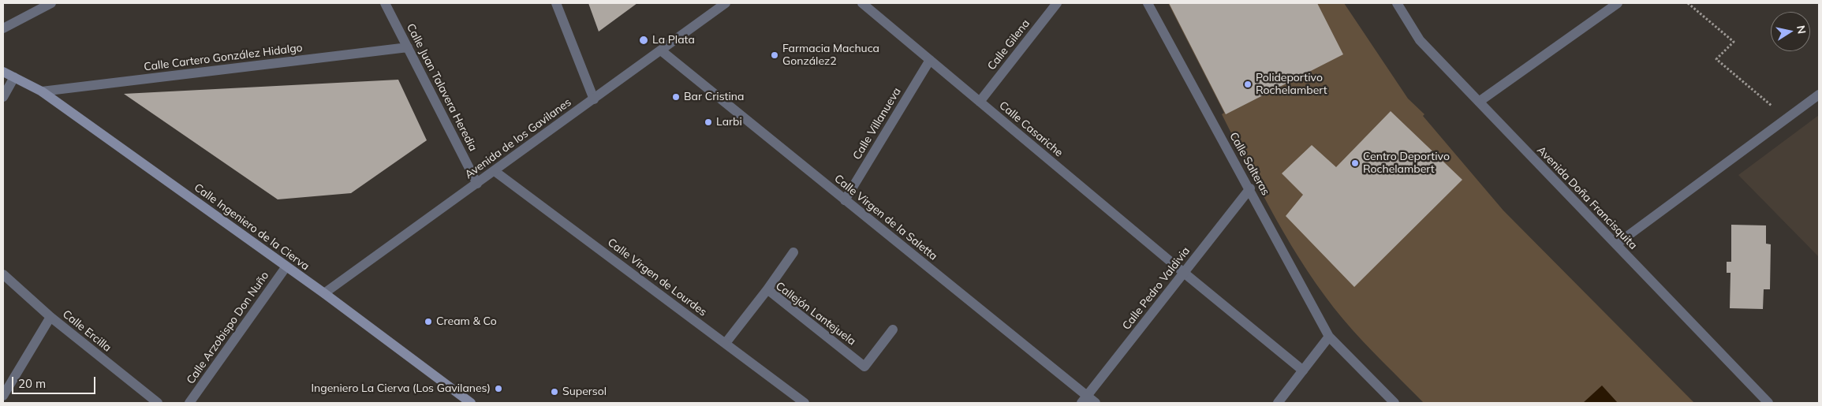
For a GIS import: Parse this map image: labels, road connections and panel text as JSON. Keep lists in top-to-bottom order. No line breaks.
{"streets":{"main road":["Calle Ingeniero de la Cierva"],"street":["Calle Gilena","Calle Cartero González Hidalgo","Calle Juan Talavera Heredia","Calle Villanueva","Calle Casariche","Avenida de los Gavilanes","Calle Salteras","Avenida Doña Francisquita","Calle Virgen de la Saletta","Calle Virgen de Lourdes","Calle Pedro Valdivia","Callejón Lantejuela","Calle Arzobispo Don Nuño","Calle Ercilla"]},"crossings":[["Calle Gilena","Calle Casariche"],["Calle Cartero González Hidalgo","Calle Juan Talavera Heredia"],["Calle Cartero González Hidalgo","Calle Ingeniero de la Cierva"],["Calle Juan Talavera Heredia","Avenida de los Gavilanes"],["Calle Villanueva","Calle Casariche"],["Calle Villanueva","Calle Virgen de la Saletta"],["Calle Casariche","Calle Pedro Valdivia"],["Avenida de los Gavilanes","Calle Virgen de la Saletta"],["Avenida de los Gavilanes","Calle Ingeniero de la Cierva"],["Avenida de los Gavilanes","Calle Virgen de Lourdes"],["Calle Salteras","Calle Pedro Valdivia"],["Calle Virgen de la Saletta","Calle Pedro Valdivia"],["Calle Ingeniero de la Cierva","Calle Arzobispo Don Nuño"],["Calle Virgen de Lourdes","Callejón Lantejuela"]],"places":["La Plata","Farmacia Machuca González2","Polideportivo Rochelambert","Bar Cristina","Larbi","Centro Deportivo Rochelambert","Cream & Co","Ingeniero La Cierva (Los Gavilanes)","Supersol"],"scale_bar":"20 m","north":"right"}
